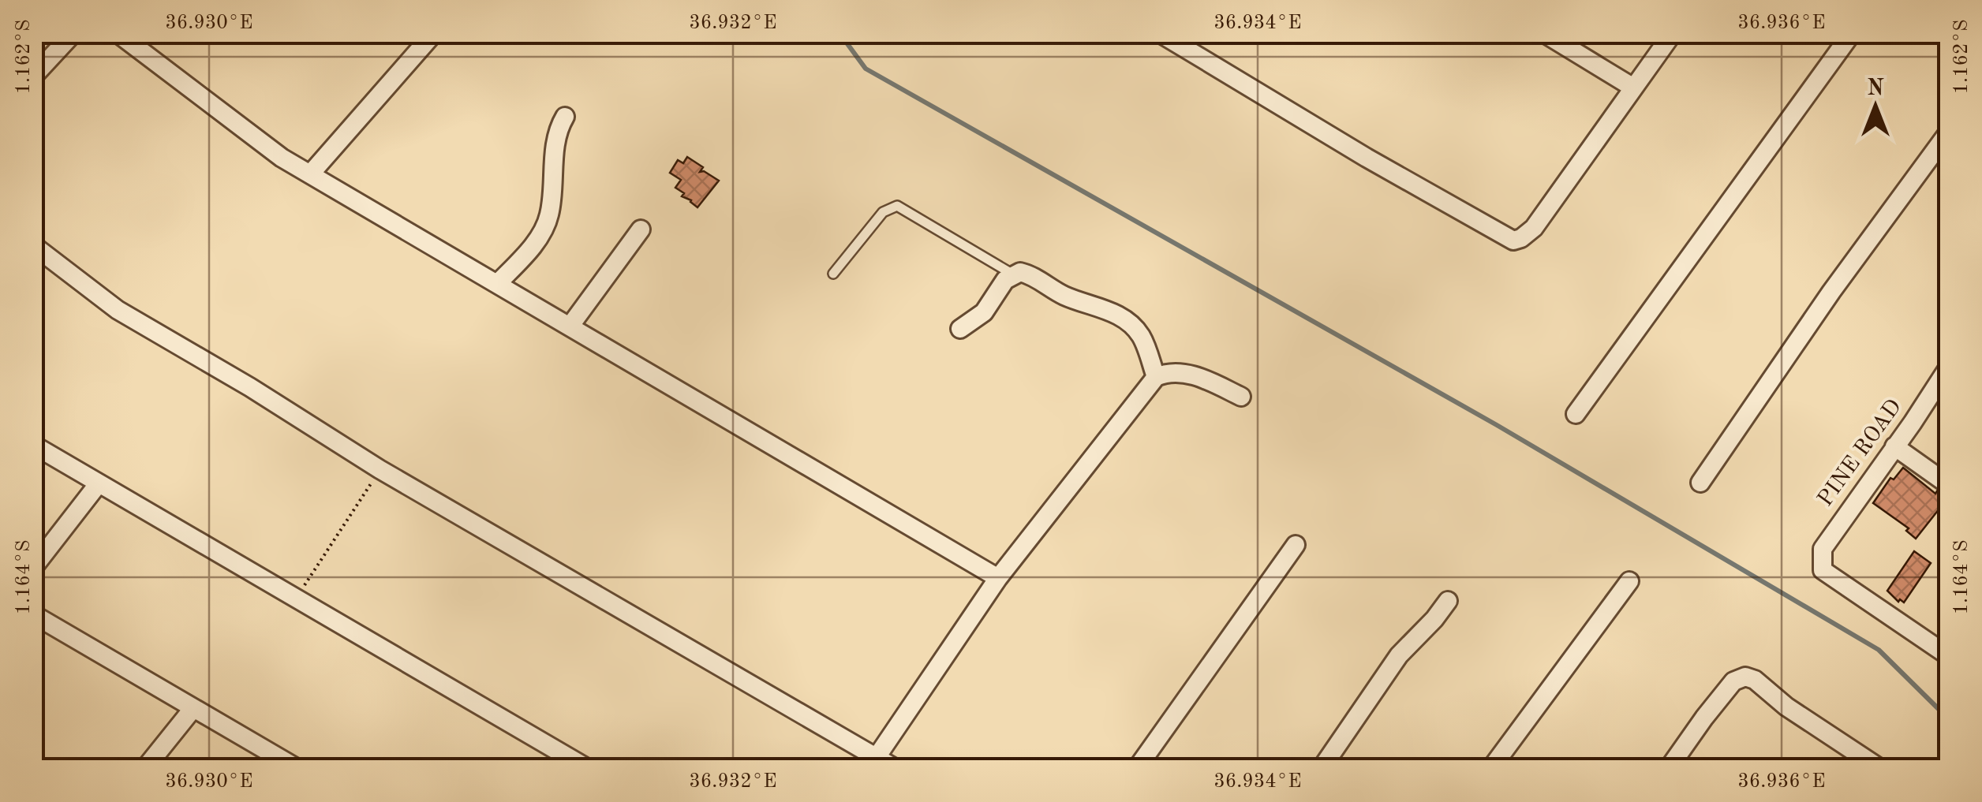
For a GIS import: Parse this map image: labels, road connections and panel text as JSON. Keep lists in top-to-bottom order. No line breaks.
{"streets":{"street":["PINE ROAD"]},"north":"top","coordinates":["36.930°E","36.932°E","36.934°E","36.936°E","1.162°S","1.164°S"]}
